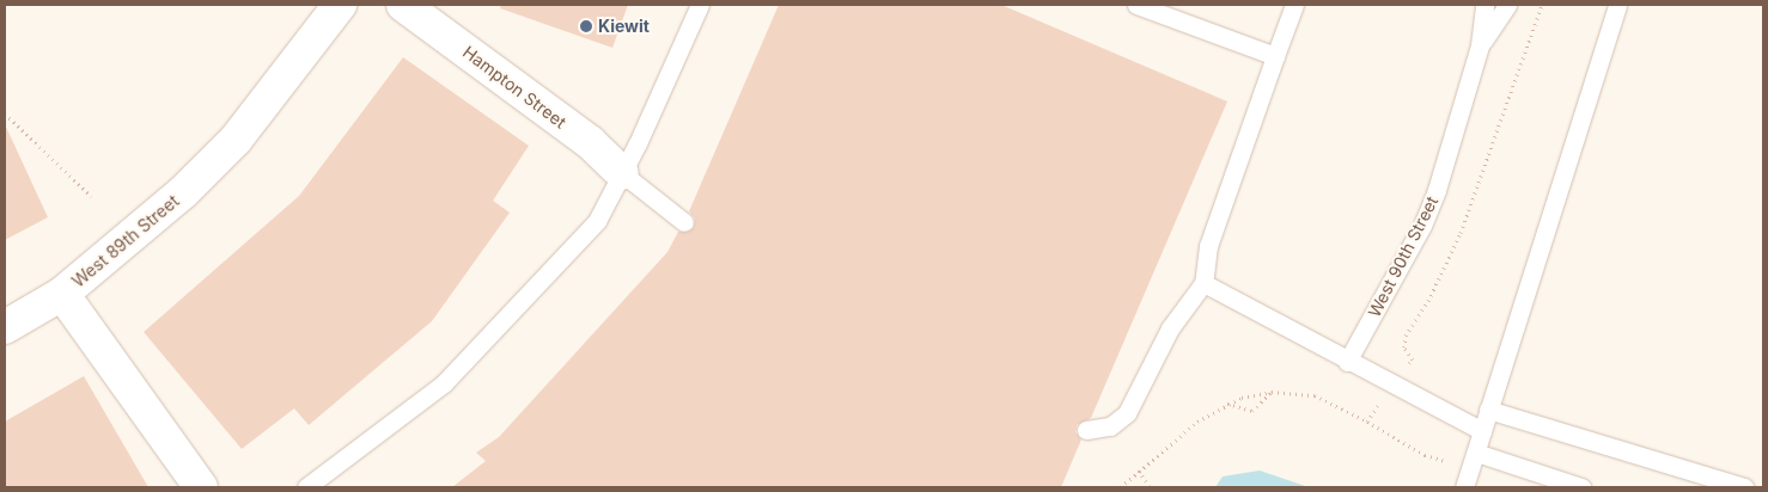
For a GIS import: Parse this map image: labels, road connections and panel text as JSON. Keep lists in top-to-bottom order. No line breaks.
{"streets":{"street":["Hampton Street","West 89th Street"],"lane":["West 90th Street"]},"places":["Kiewit"]}
